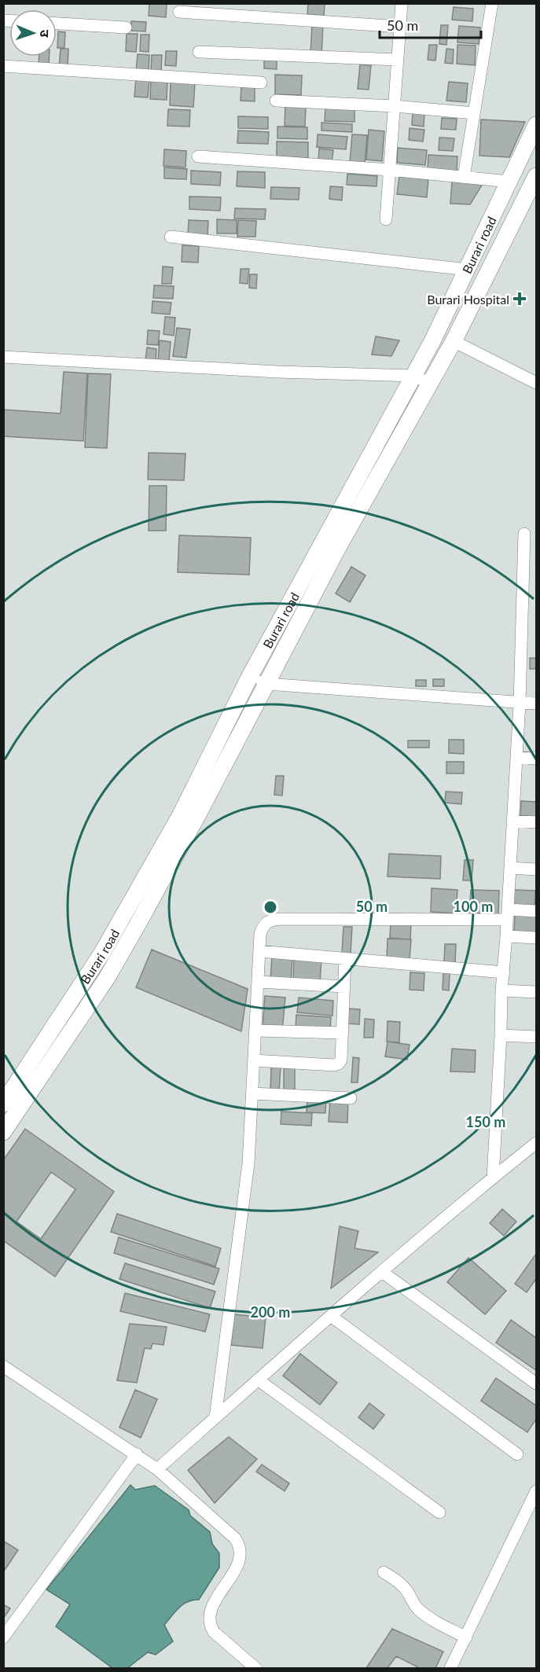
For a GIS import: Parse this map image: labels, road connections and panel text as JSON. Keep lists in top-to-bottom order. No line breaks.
{"streets":{"main road":["Burari road"]},"places":{"health":["Burari Hospital"]},"scale_bar":"50 m","north":"right","rings":["50 m","100 m","150 m","200 m"]}
